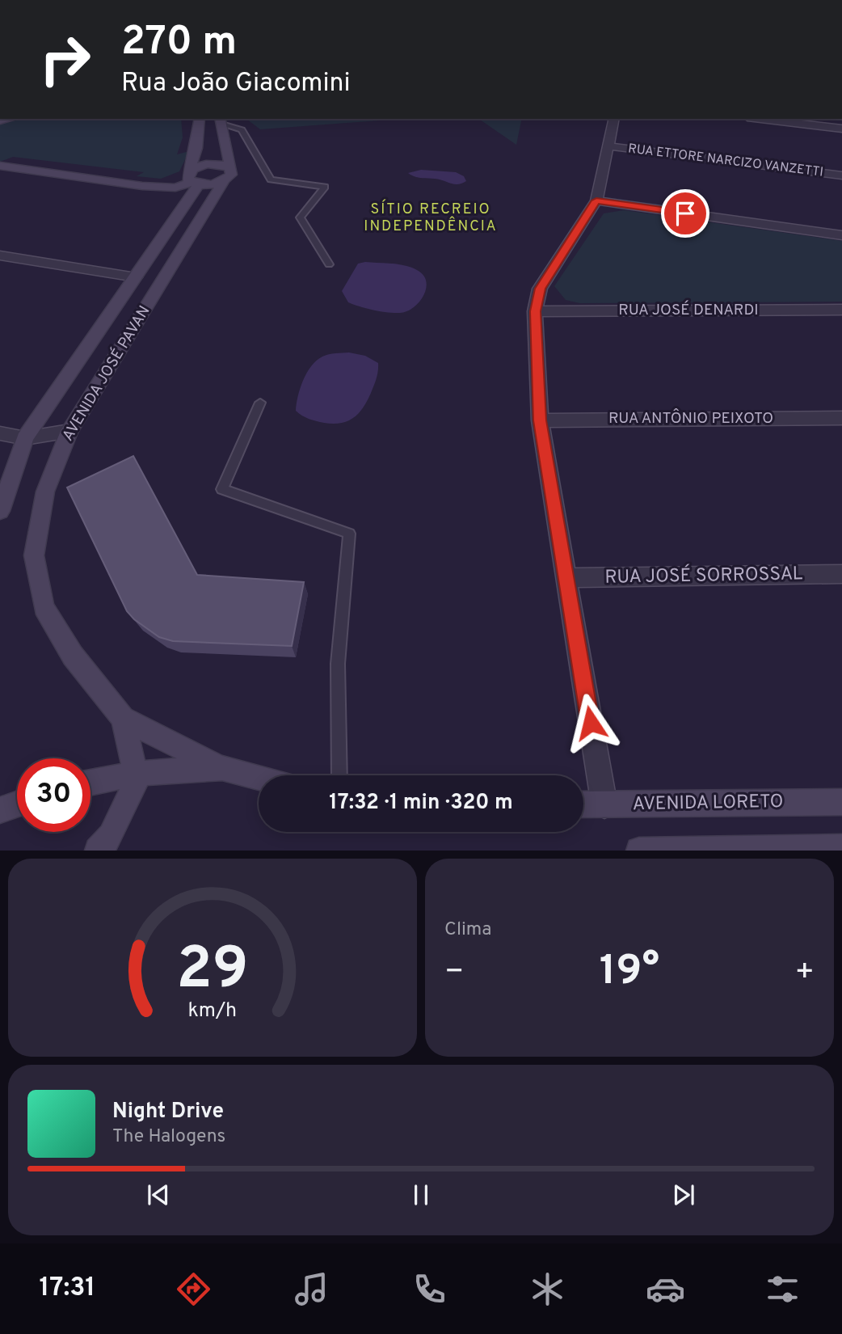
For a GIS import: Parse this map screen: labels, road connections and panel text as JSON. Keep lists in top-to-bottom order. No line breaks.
{"streets":{"street":["RUA ETTORE NARCIZO VANZETTI","RUA JOSÉ DENARDI","AVENIDA JOSÉ PAVAN","RUA ANTÔNIO PEIXOTO","RUA JOSÉ SORROSSAL","AVENIDA LORETO"]},"districts":["SÍTIO RECREIO INDEPENDÊNCIA"],"page":{"turn":["270 m","Rua João Giacomini"],"limit":"30","trip":"17:32 · 1 min · 320 m","tile":"Clima","heat":["−","19°","+"],"song":["Night Drive","The Halogens"],"tabs":"17:31","gauge":["29","km/h"]}}
